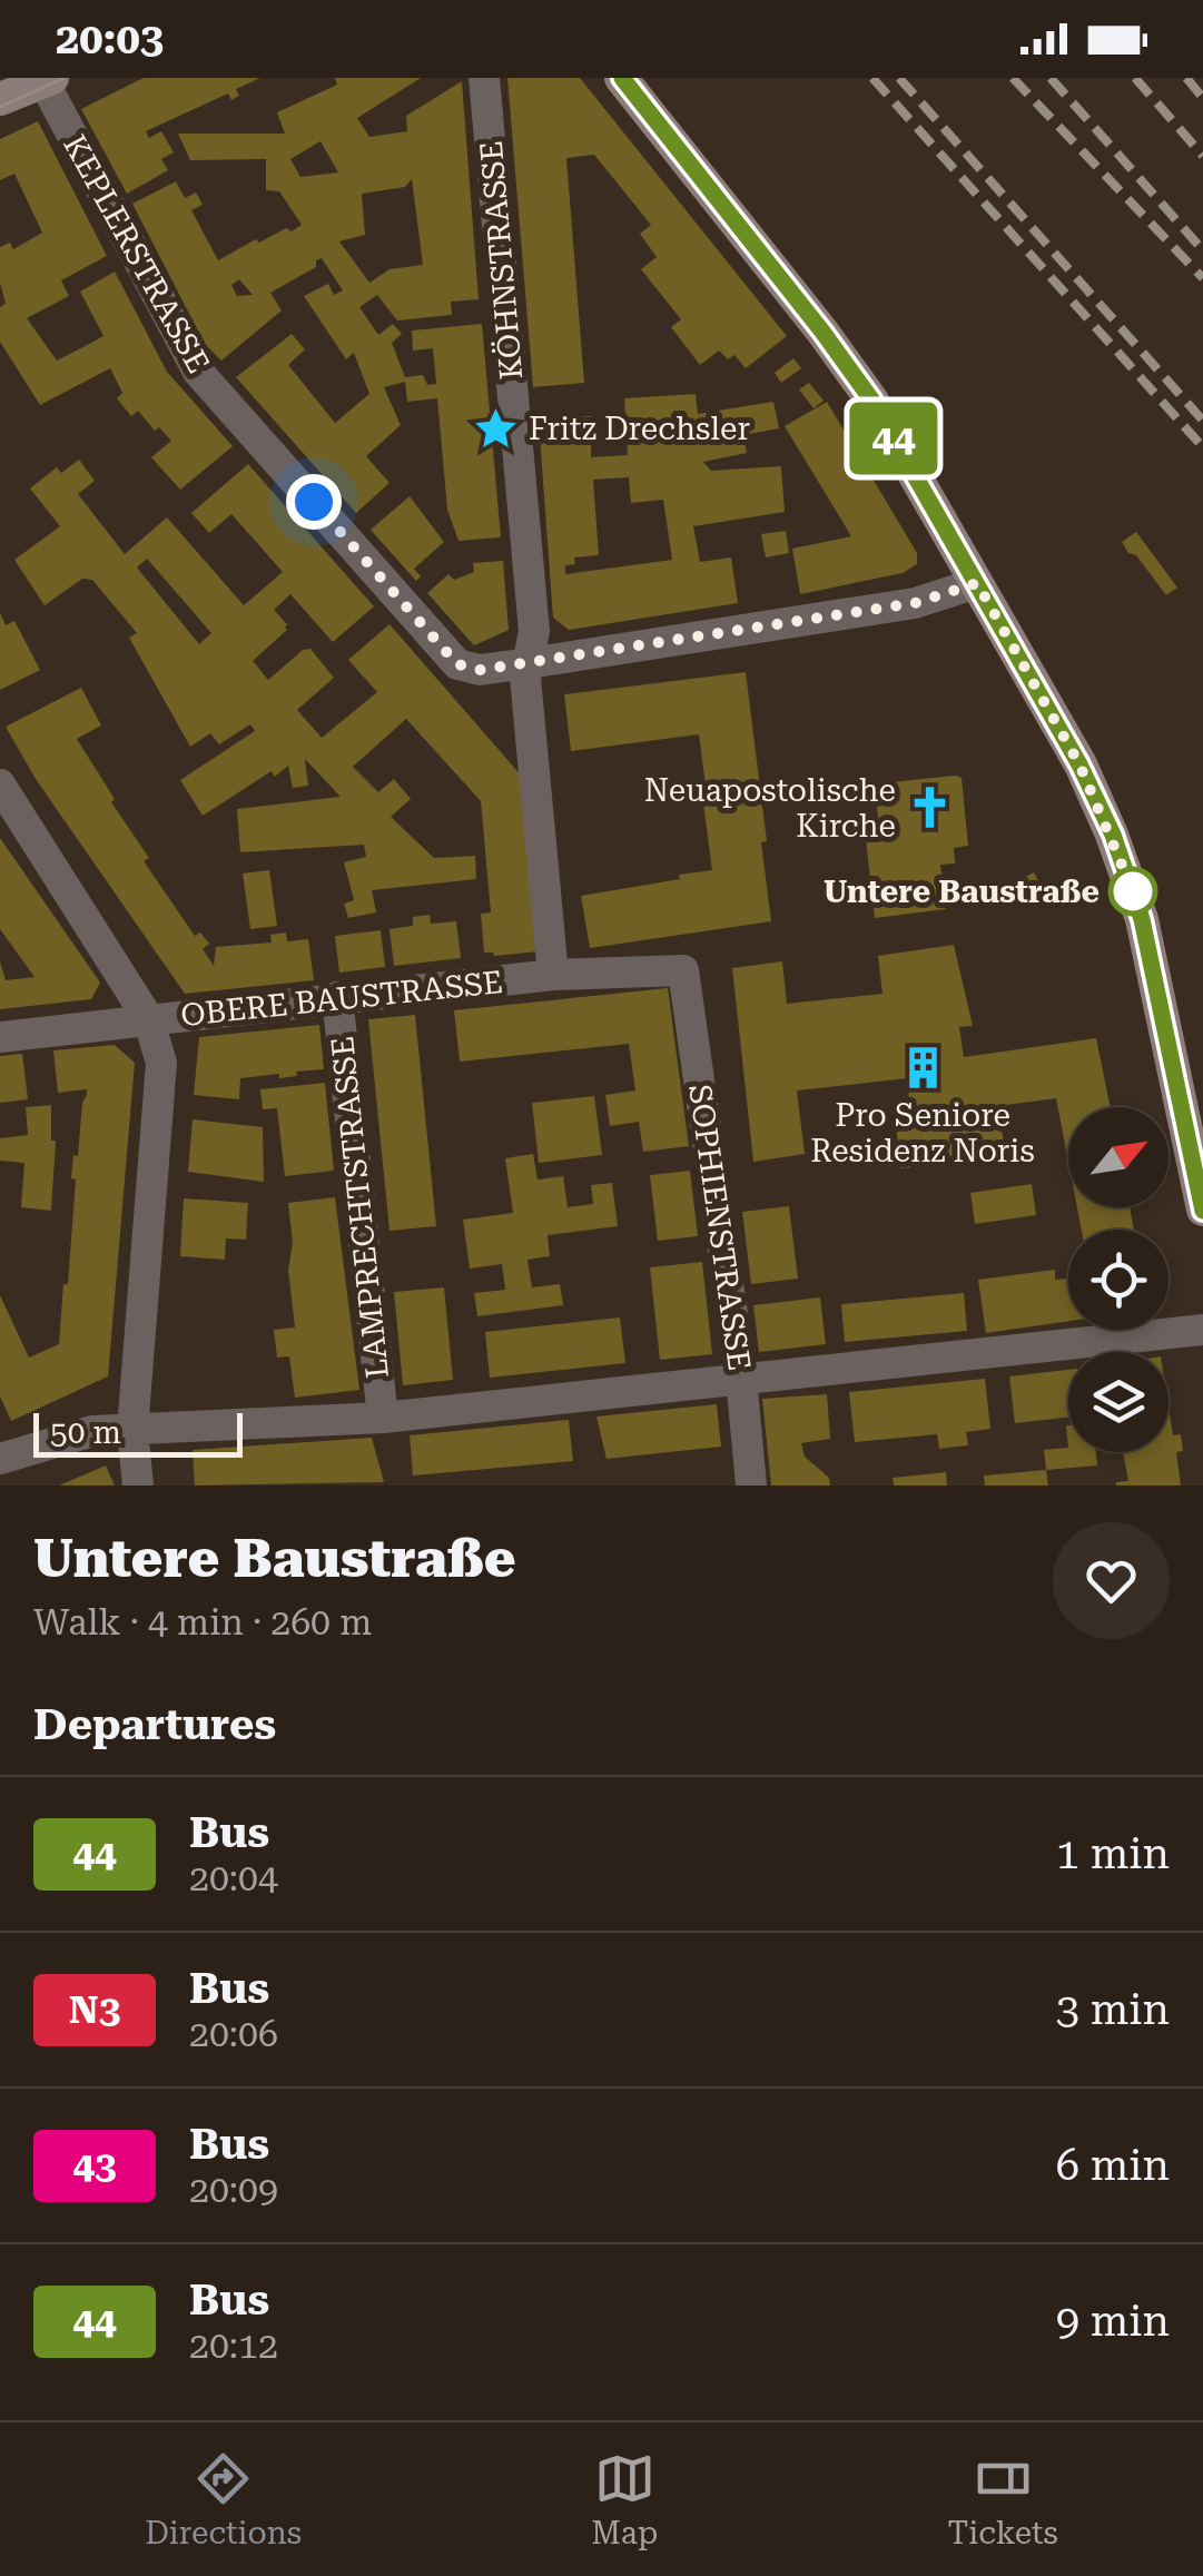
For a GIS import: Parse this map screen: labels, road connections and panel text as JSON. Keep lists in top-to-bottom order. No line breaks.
{"streets":{"street":["KEPLERSTRASSE","KÖHNSTRASSE","OBERE BAUSTRASSE","LAMPRECHTSTRASSE","SOPHIENSTRASSE"]},"crossings":[["KEPLERSTRASSE","KÖHNSTRASSE"],["KÖHNSTRASSE","OBERE BAUSTRASSE"],["OBERE BAUSTRASSE","LAMPRECHTSTRASSE"],["OBERE BAUSTRASSE","SOPHIENSTRASSE"]],"places":{"place":["Fritz Drechsler"],"church":["Neuapostolische Kirche"],"other":["Untere Baustraße"],"building":["Pro Seniore Residenz Noris"]},"lines":["bus line 44"],"scale_bar":"50 m","north":"top right","page":{"status":"20:03","on_map":"44","scale":"50 m","heading":[["Untere Baustraße","Walk · 4 min · 260 m"],"Departures"],"list":[{"mark":"44","name":"Bus","note":"20:04","value":"1 min"},{"mark":"N3","name":"Bus","note":"20:06","value":"3 min"},{"mark":"43","name":"Bus","note":"20:09","value":"6 min"},{"mark":"44","name":"Bus","note":"20:12","value":"9 min"}],"tabs":["Directions","Map","Tickets"]}}
